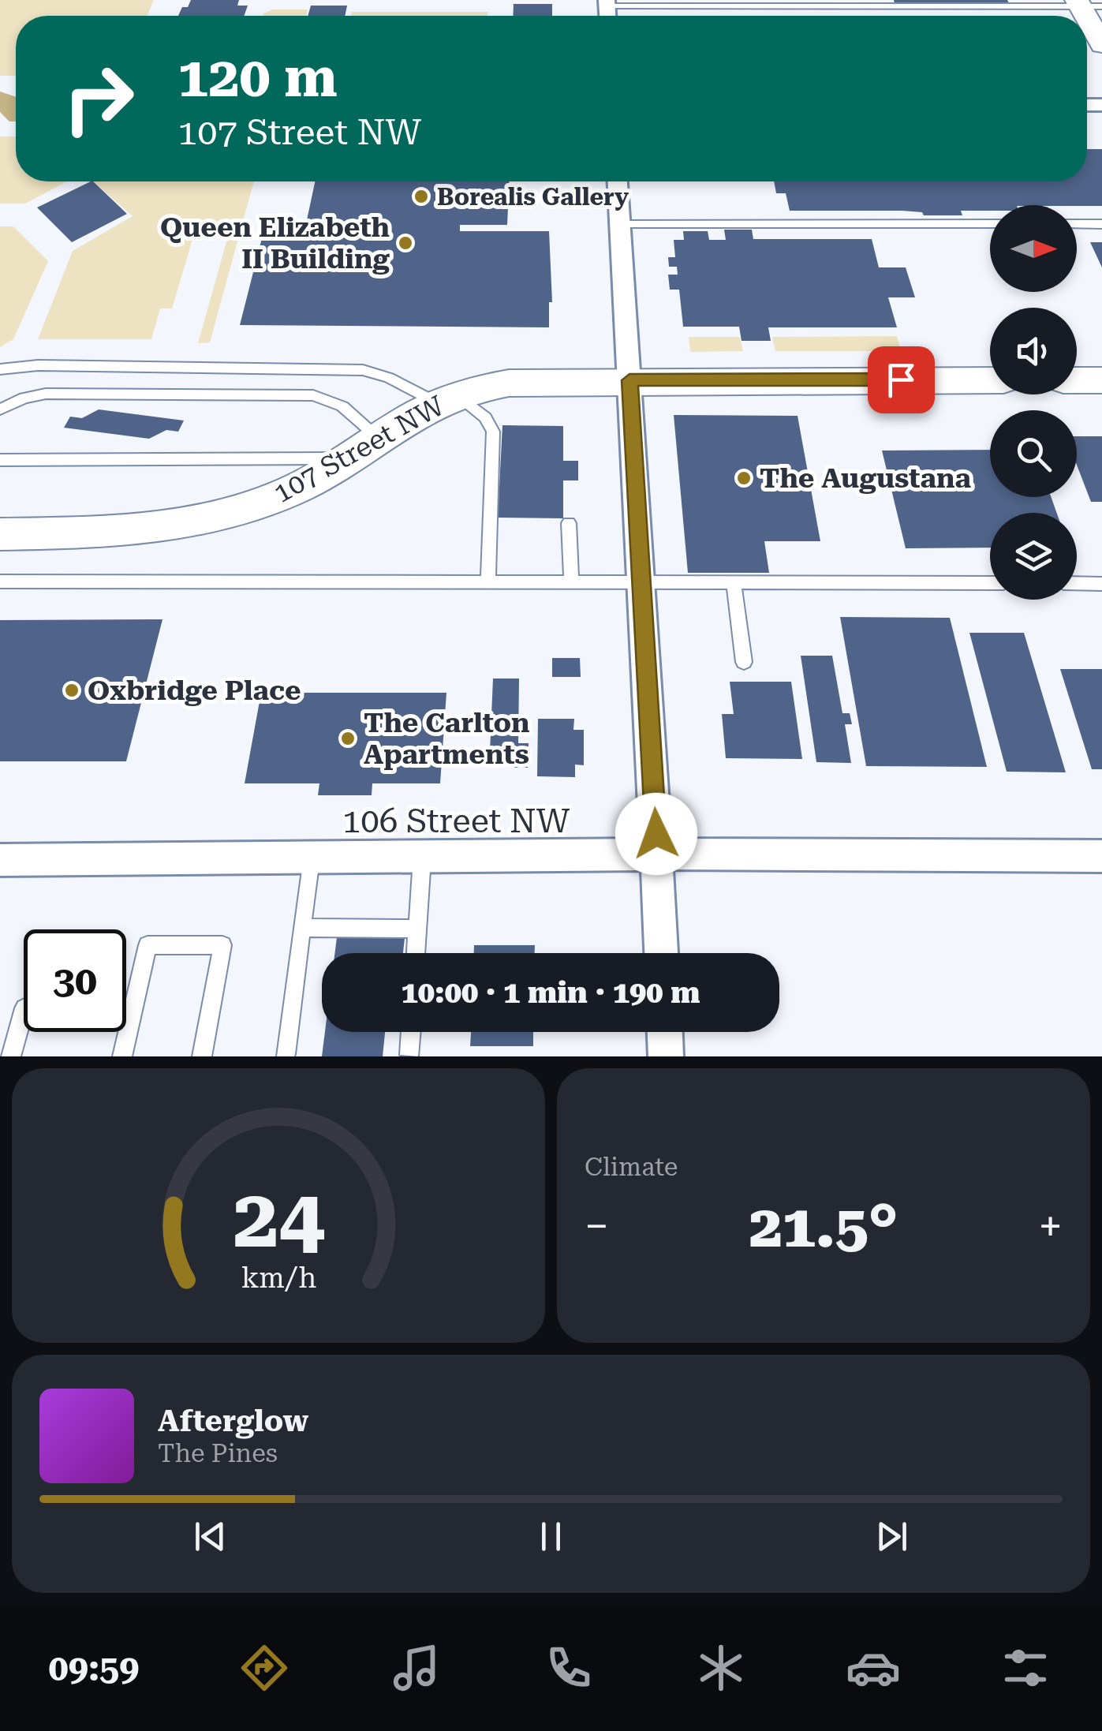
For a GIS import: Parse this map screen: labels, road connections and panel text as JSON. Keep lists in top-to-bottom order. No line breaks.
{"streets":{"street":["107 Street NW","106 Street NW"]},"places":["Borealis Gallery","Queen Elizabeth II Building","The Augustana","Oxbridge Place","The Carlton Apartments"],"north":"right","page":{"turn":["120 m","107 Street NW"],"limit":"30","trip":"10:00 · 1 min · 190 m","tile":"Climate","heat":["−","21.5°","+"],"song":["Afterglow","The Pines"],"tabs":"09:59","gauge":["24","km/h"]}}
